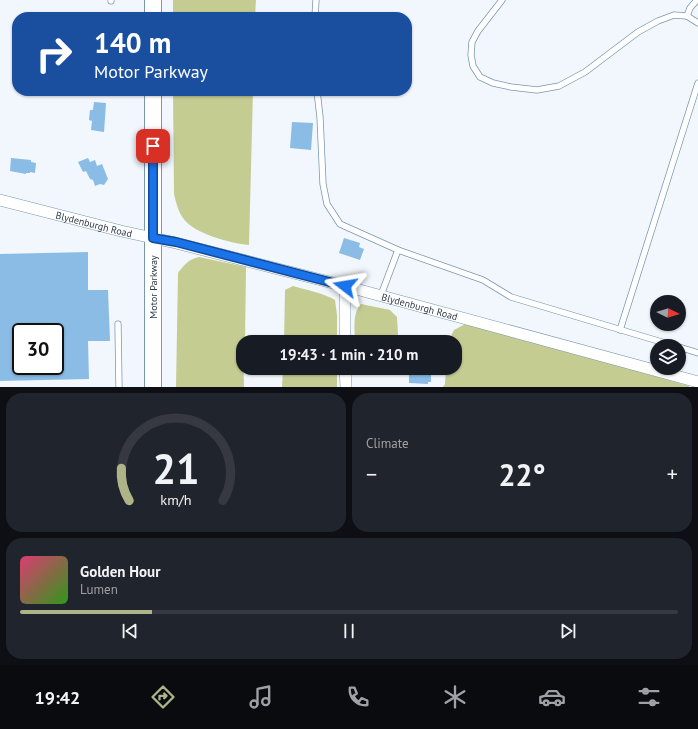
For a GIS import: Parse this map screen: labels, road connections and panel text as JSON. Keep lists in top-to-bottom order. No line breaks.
{"streets":{"main road":["Motor Parkway"],"street":["Blydenburgh Road"]},"crossings":[["Blydenburgh Road","Motor Parkway"]],"north":"right","page":{"turn":["140 m","Motor Parkway"],"limit":"30","trip":"19:43 · 1 min · 210 m","tile":"Climate","heat":["−","22°","+"],"song":["Golden Hour","Lumen"],"tabs":"19:42","gauge":["21","km/h"]}}
